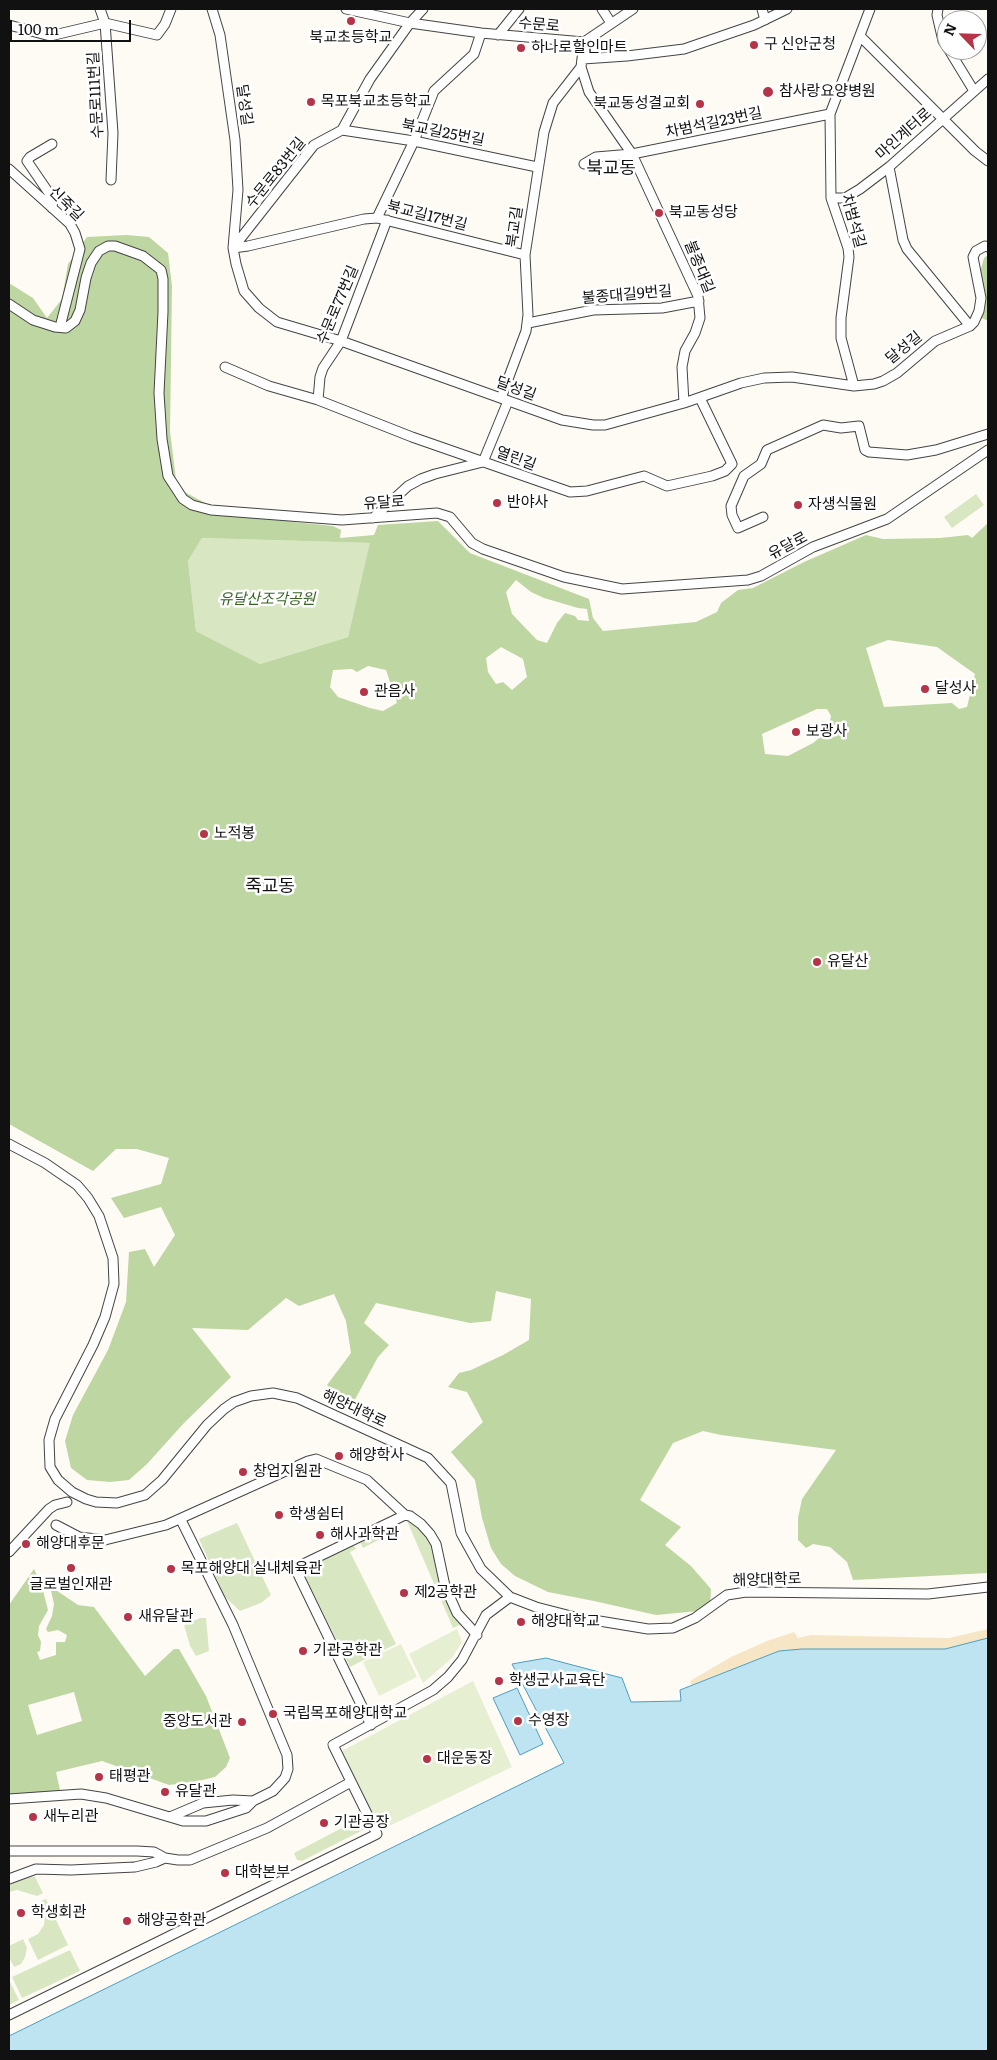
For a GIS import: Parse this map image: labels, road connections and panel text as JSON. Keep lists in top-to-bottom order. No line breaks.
{"streets":{"street":["수문로","수문로111번길","달성길","차범석길23번길","북교길25번길","마인계터로","수문로83번길","신죽길","북교길17번길","차범석길","북교길","불종대길","불종대길9번길","수문로77번길","열린길","유달로","해양대학로"]},"crossings":[["수문로","불종대길"],["달성길","수문로83번길"],["달성길","북교길17번길"],["달성길","차범석길"],["달성길","북교길"],["달성길","불종대길"],["달성길","수문로77번길"],["달성길","열린길"],["차범석길23번길","차범석길"],["차범석길23번길","불종대길"],["북교길25번길","수문로83번길"],["북교길25번길","북교길"],["마인계터로","차범석길"],["수문로83번길","북교길17번길"],["신죽길","유달로"],["북교길17번길","북교길"],["북교길17번길","수문로77번길"],["북교길","불종대길"],["북교길","불종대길9번길"],["북교길","열린길"],["불종대길","불종대길9번길"],["수문로77번길","열린길"]],"districts":["북교동","죽교동"],"parks":["유달산조각공원"],"places":["북교초등학교","구 신안군청","하나로할인마트","참사랑요양병원","목포북교초등학교","북교동성결교회","북교동성당","반야사","자생식물원","달성사","관음사","보광사","노적봉","유달산","해양학사","창업지원관","학생쉼터","해사과학관","해양대후문","글로벌인재관","목포해양대 실내체육관","제2공학관","새유달관","해양대학교","기관공학관","학생군사교육단","국립목포해양대학교","수영장","중앙도서관","대운동장","태평관","유달관","새누리관","기관공장","대학본부","학생회관","해양공학관"],"scale_bar":"100 m","north":"top left"}
